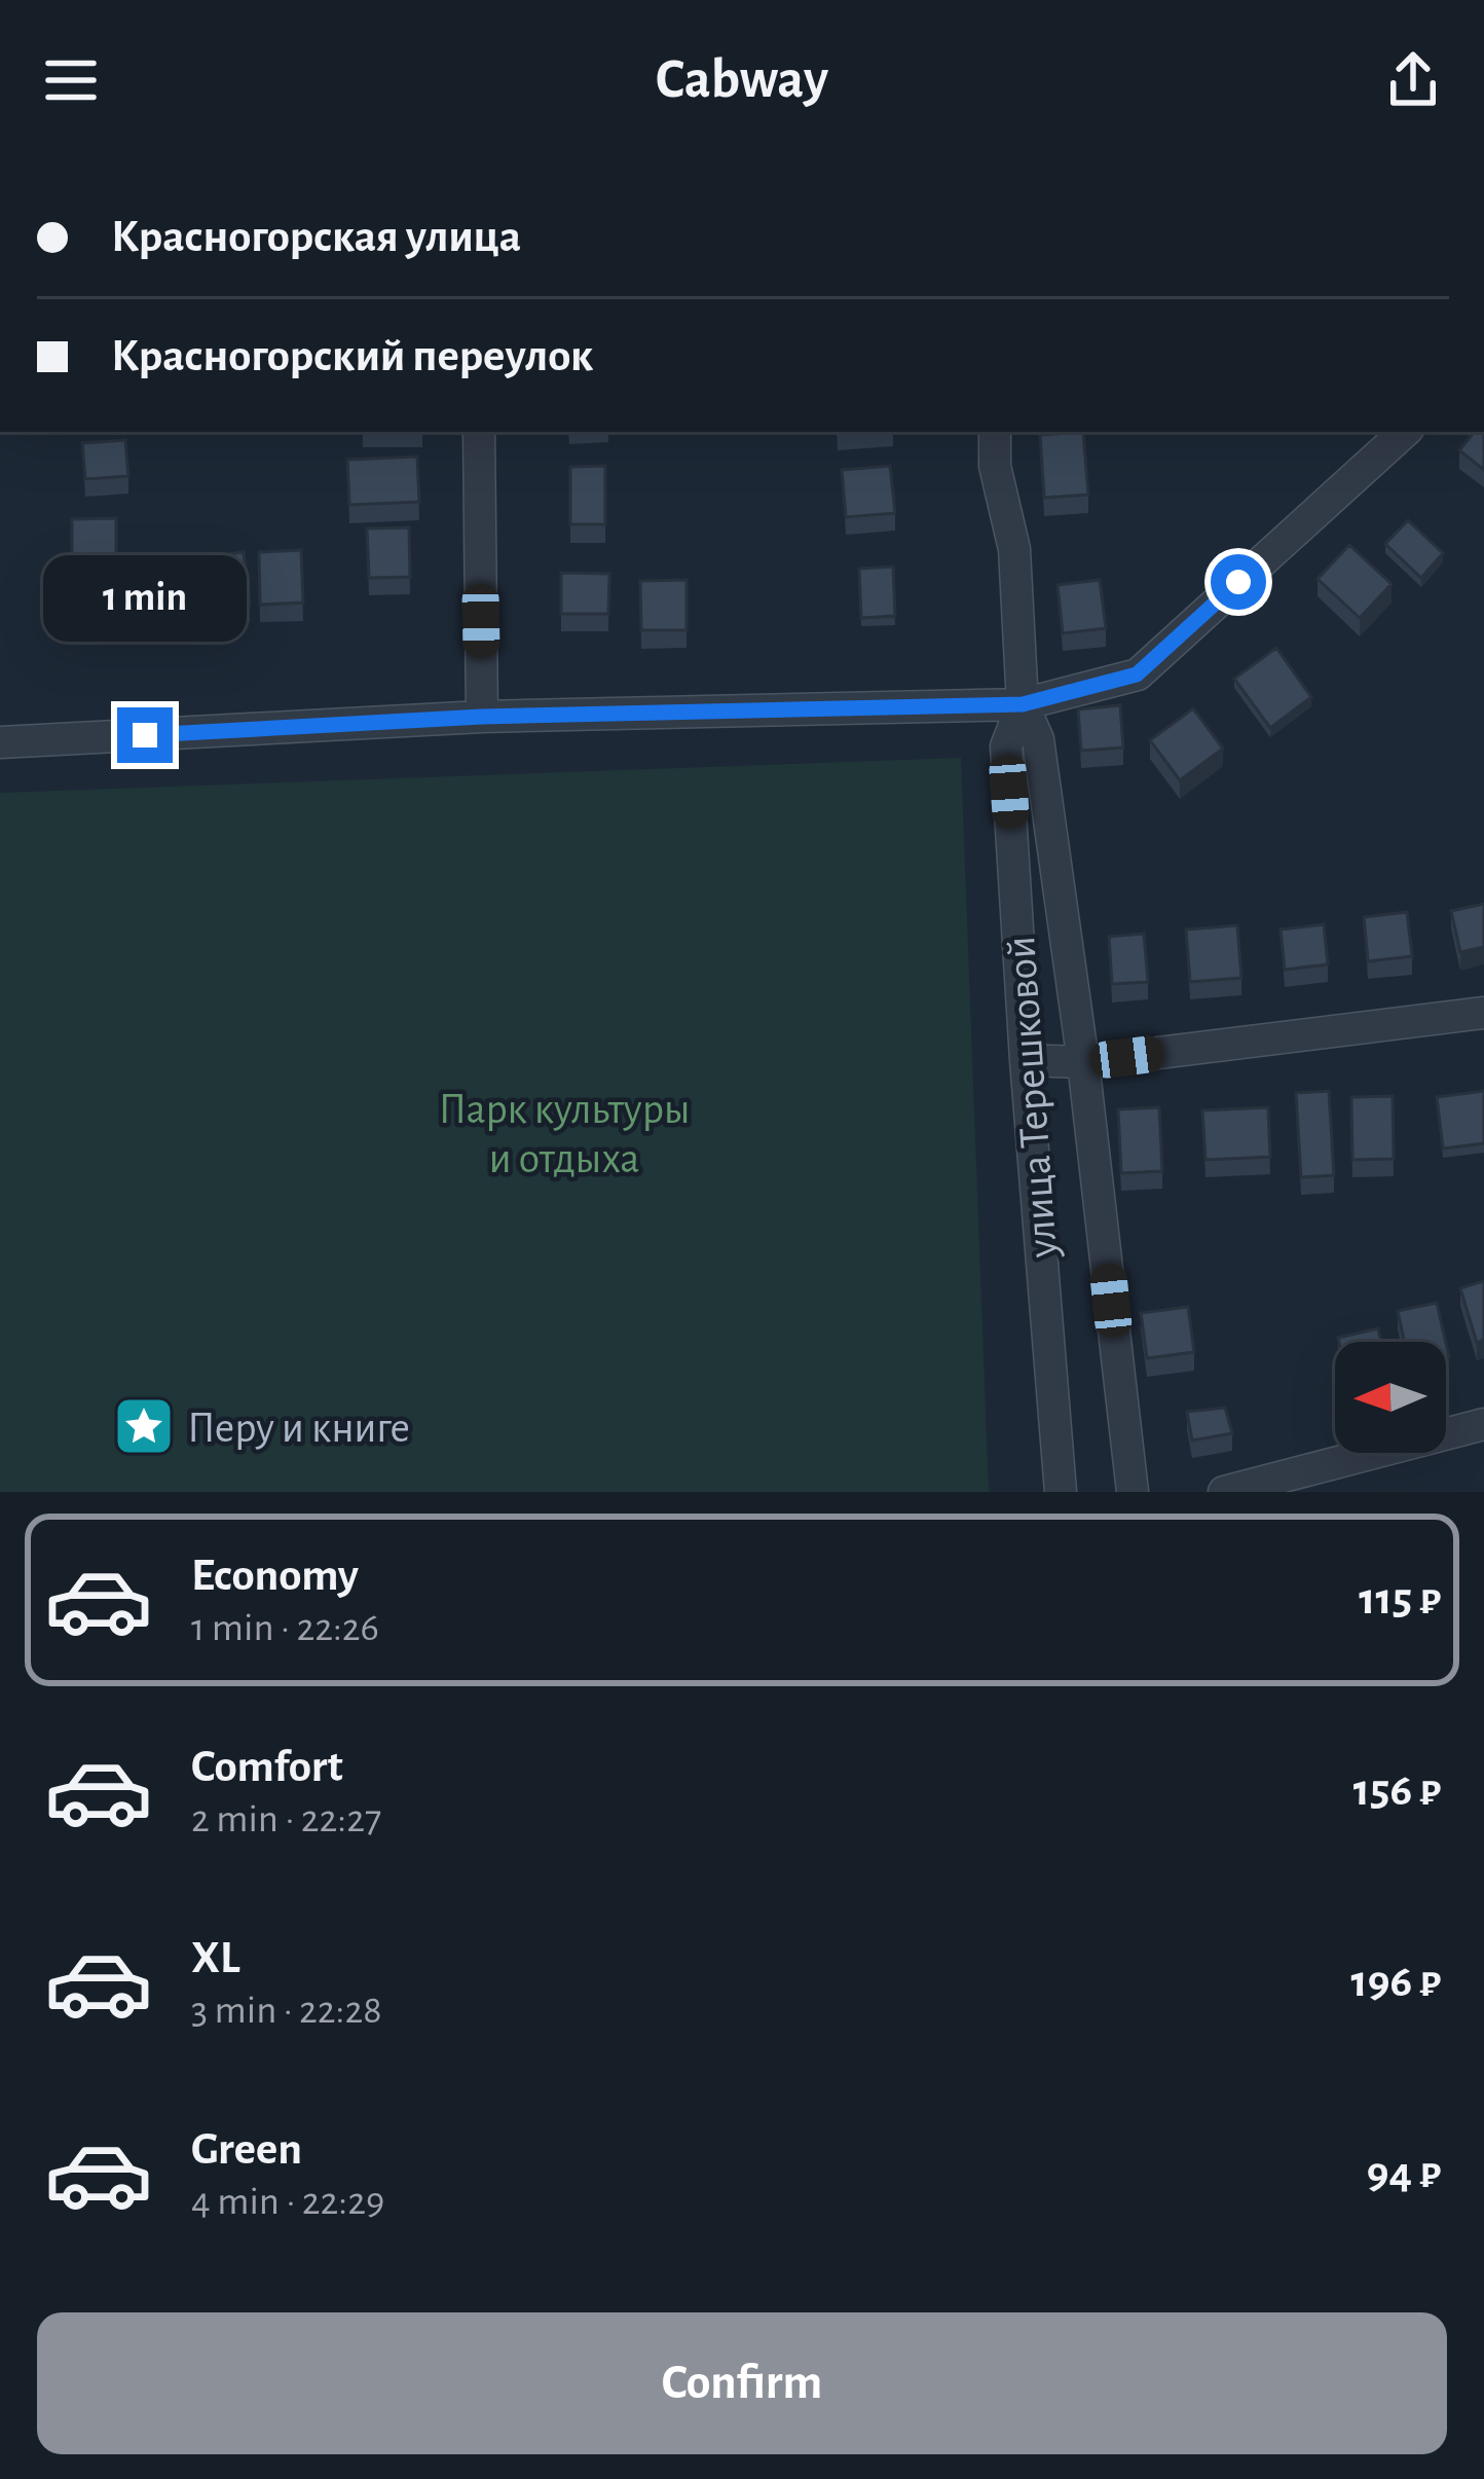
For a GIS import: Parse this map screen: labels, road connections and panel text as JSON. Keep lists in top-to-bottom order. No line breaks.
{"streets":{"street":["улица Терешковой"]},"parks":["Парк культуры и отдыха"],"places":{"place":["Перу и книге"]},"north":"left","page":{"header":"Cabway","banner":["Красногорская улица","Красногорский переулок"],"bubble":"1 min","list":[{"name":"Economy","note":"1 min · 22:26","value":"115 ₽"},{"name":"Comfort","note":"2 min · 22:27","value":"156 ₽"},{"name":"XL","note":"3 min · 22:28","value":"196 ₽"},{"name":"Green","note":"4 min · 22:29","value":"94 ₽"}],"buttons":"Confirm"}}
